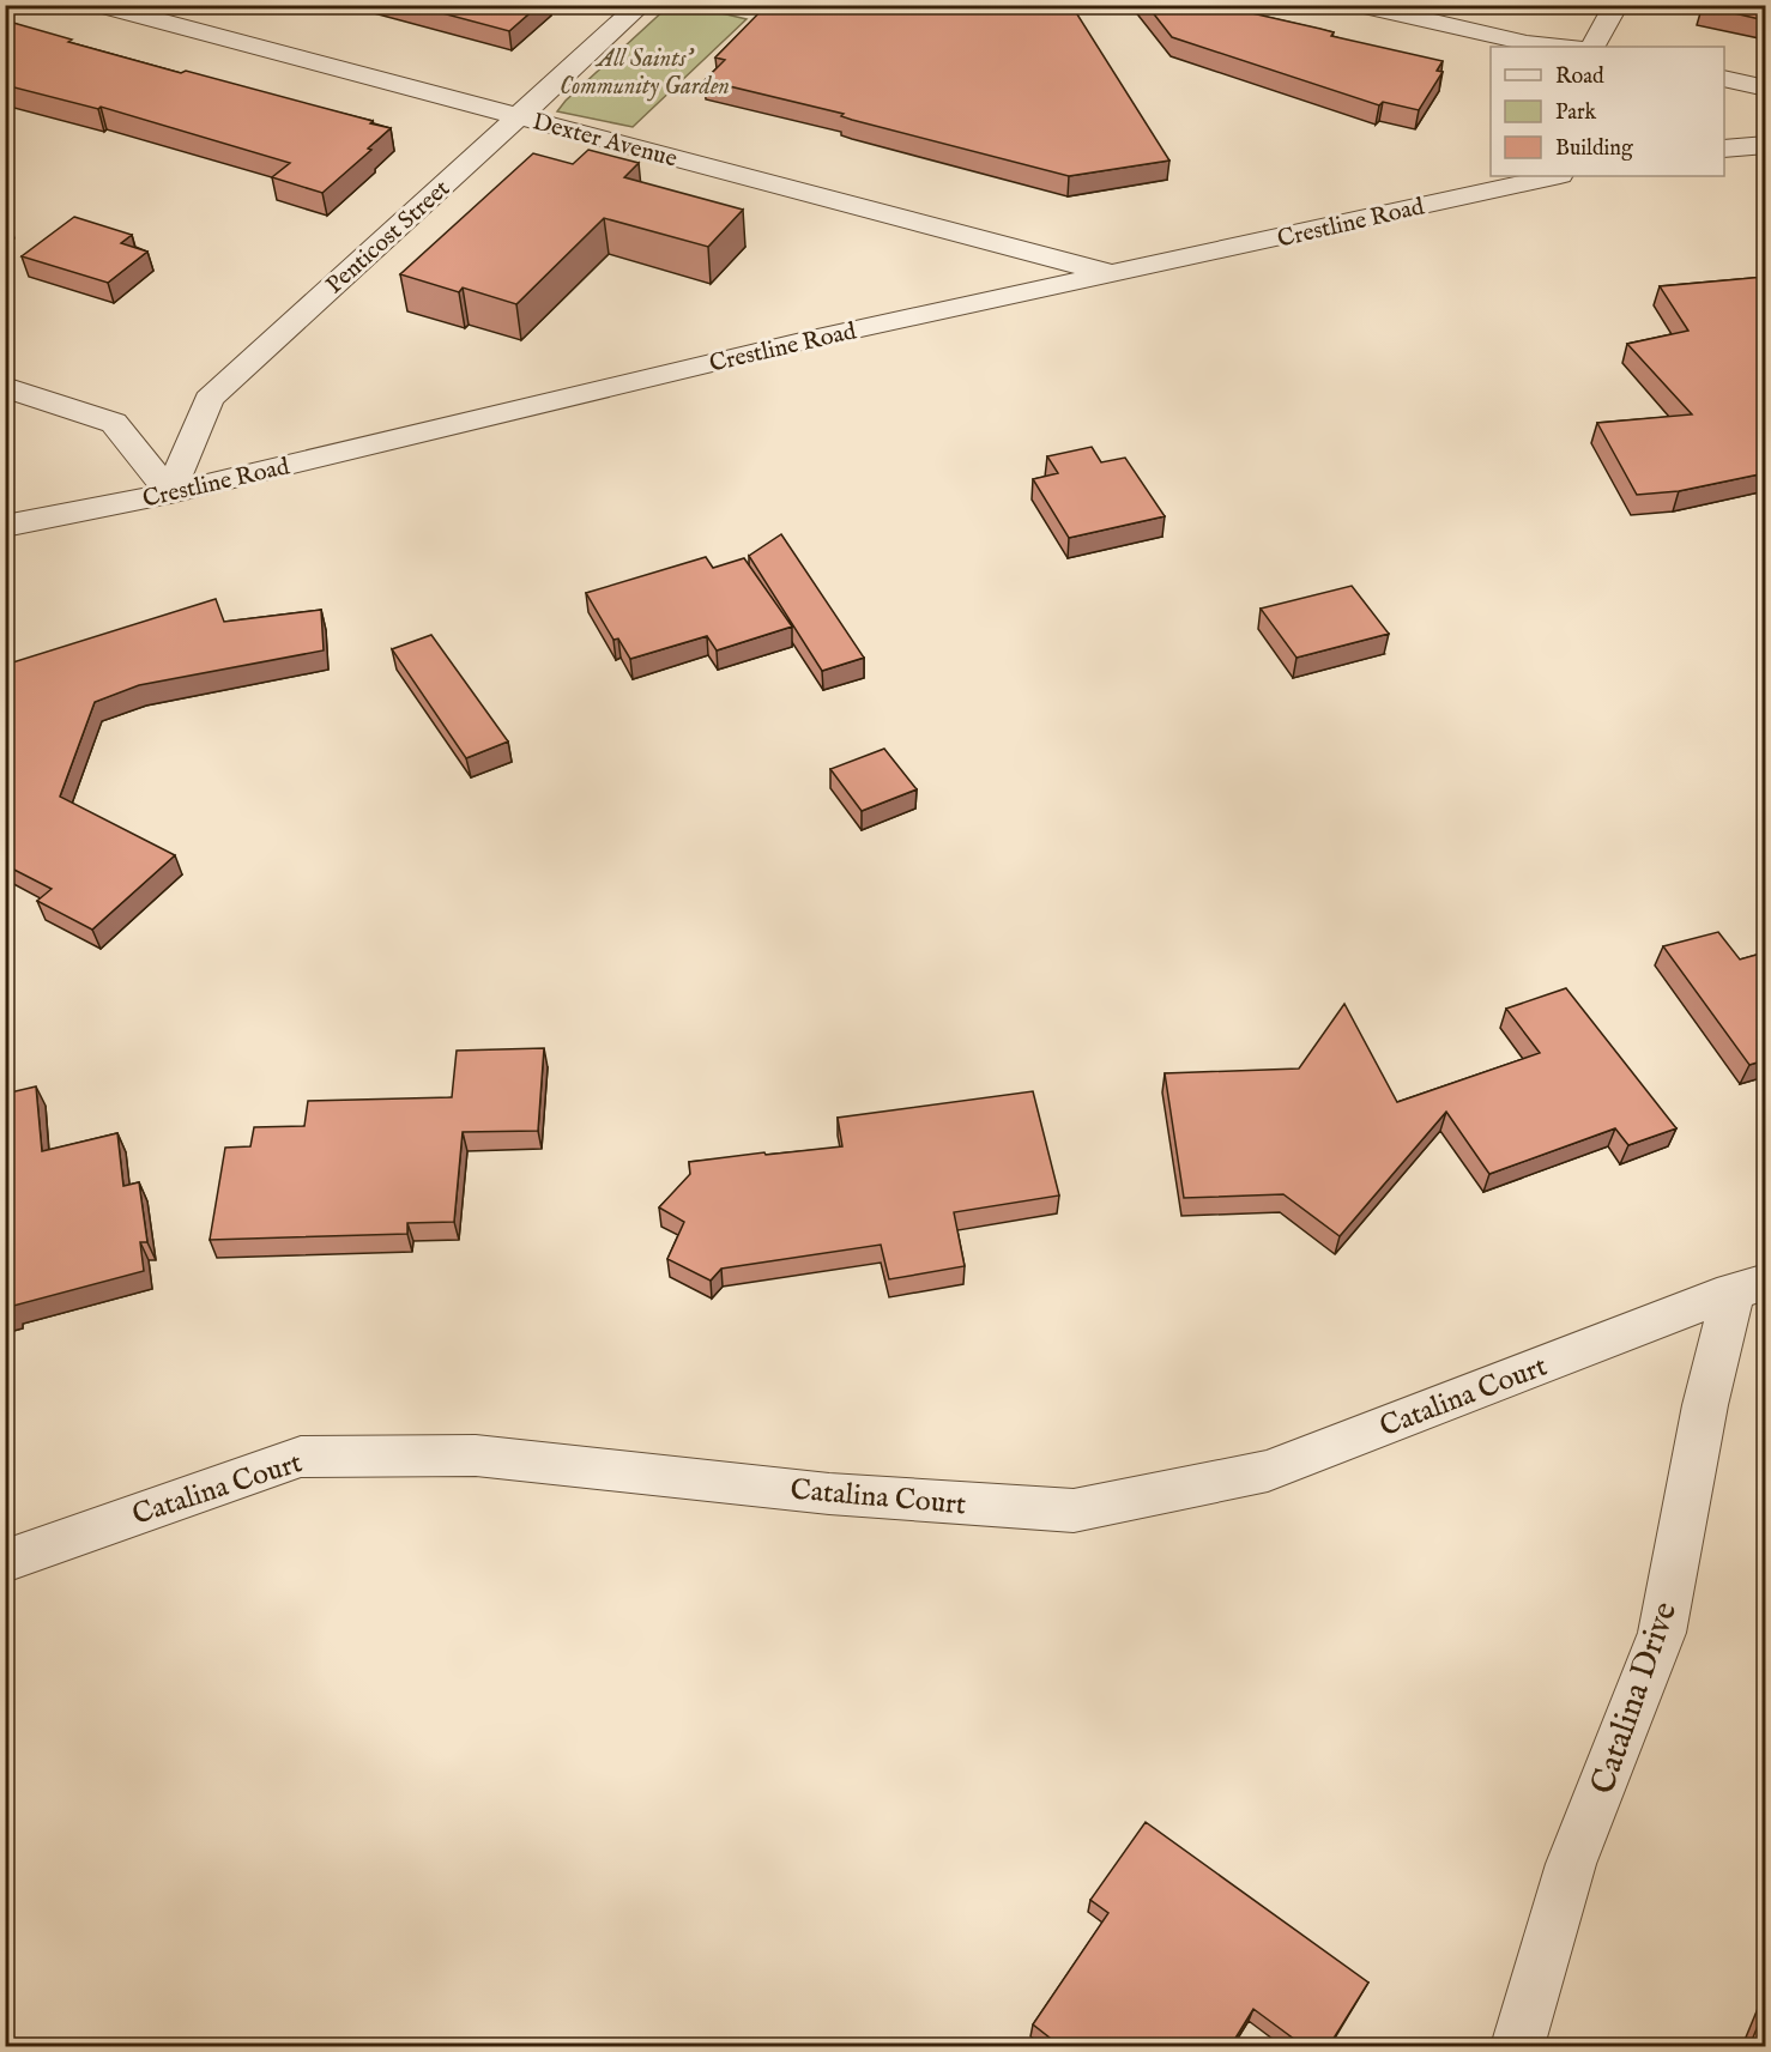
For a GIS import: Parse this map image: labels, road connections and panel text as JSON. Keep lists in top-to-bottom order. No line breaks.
{"streets":{"street":["Dexter Avenue","Crestline Road","Penticost Street","Catalina Court","Catalina Drive"]},"crossings":[["Dexter Avenue","Crestline Road"],["Dexter Avenue","Penticost Street"],["Crestline Road","Penticost Street"],["Catalina Court","Catalina Drive"]],"parks":["All Saints' Community Garden"],"legend":["Road","Park","Building"]}
